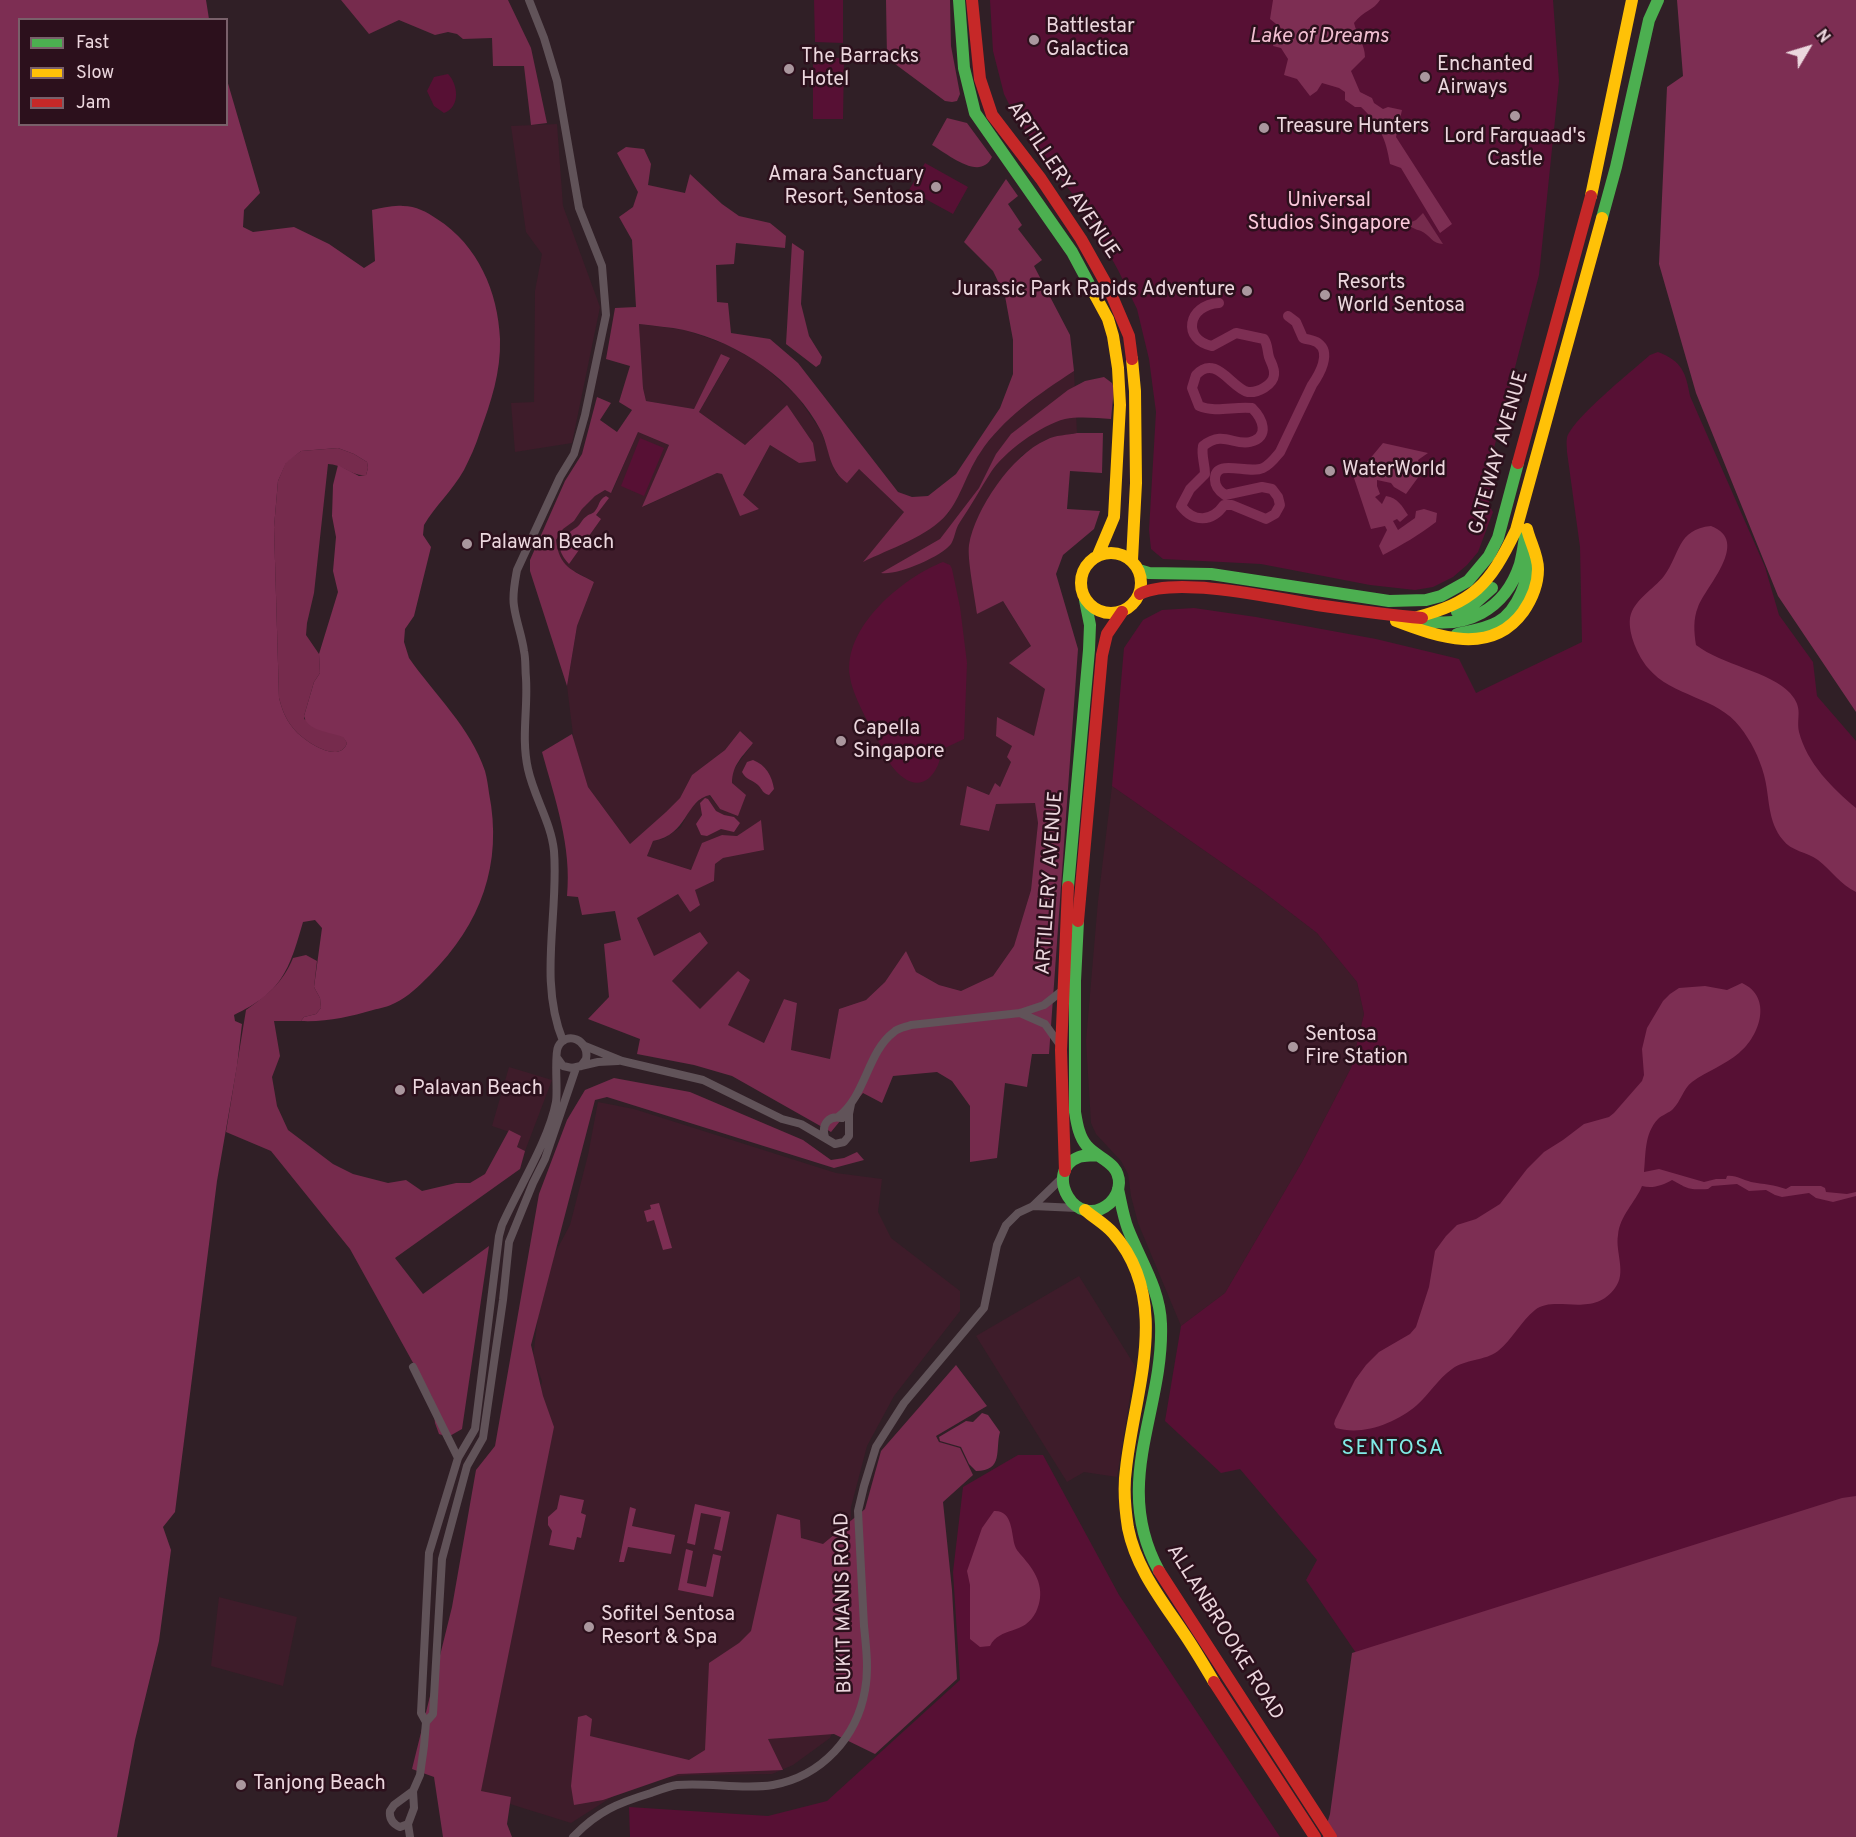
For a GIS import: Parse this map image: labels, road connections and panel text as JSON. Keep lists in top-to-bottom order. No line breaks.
{"streets":{"street":["ARTILLERY AVENUE","GATEWAY AVENUE","BUKIT MANIS ROAD","ALLANBROOKE ROAD"]},"crossings":[["ARTILLERY AVENUE","GATEWAY AVENUE"],["ARTILLERY AVENUE","ALLANBROOKE ROAD"]],"districts":["SENTOSA"],"water":["Lake of Dreams"],"parks":["Universal Studios Singapore"],"places":["Battlestar Galactica","The Barracks Hotel","Enchanted Airways","Lord Farquaad's Castle","Treasure Hunters","Amara Sanctuary Resort, Sentosa","Jurassic Park Rapids Adventure","Resorts World Sentosa","WaterWorld","Palawan Beach","Capella Singapore","Sentosa Fire Station","Palavan Beach","Sofitel Sentosa Resort & Spa","Tanjong Beach"],"legend":["Fast","Slow","Jam"],"north":"top right"}
